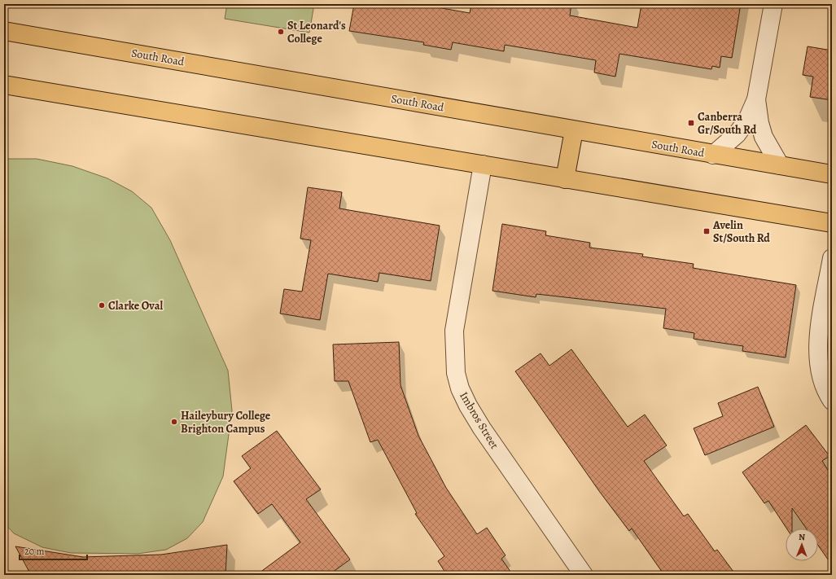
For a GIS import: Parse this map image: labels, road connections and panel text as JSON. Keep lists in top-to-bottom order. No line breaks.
{"streets":{"main road":["South Road"],"street":["Imbros Street"]},"places":{"other":["St Leonard's College","Clarke Oval","Haileybury College Brighton Campus"],"transit":["Canberra Gr/South Rd","Avelin St/South Rd"]},"scale_bar":"20 m","north":"top"}
